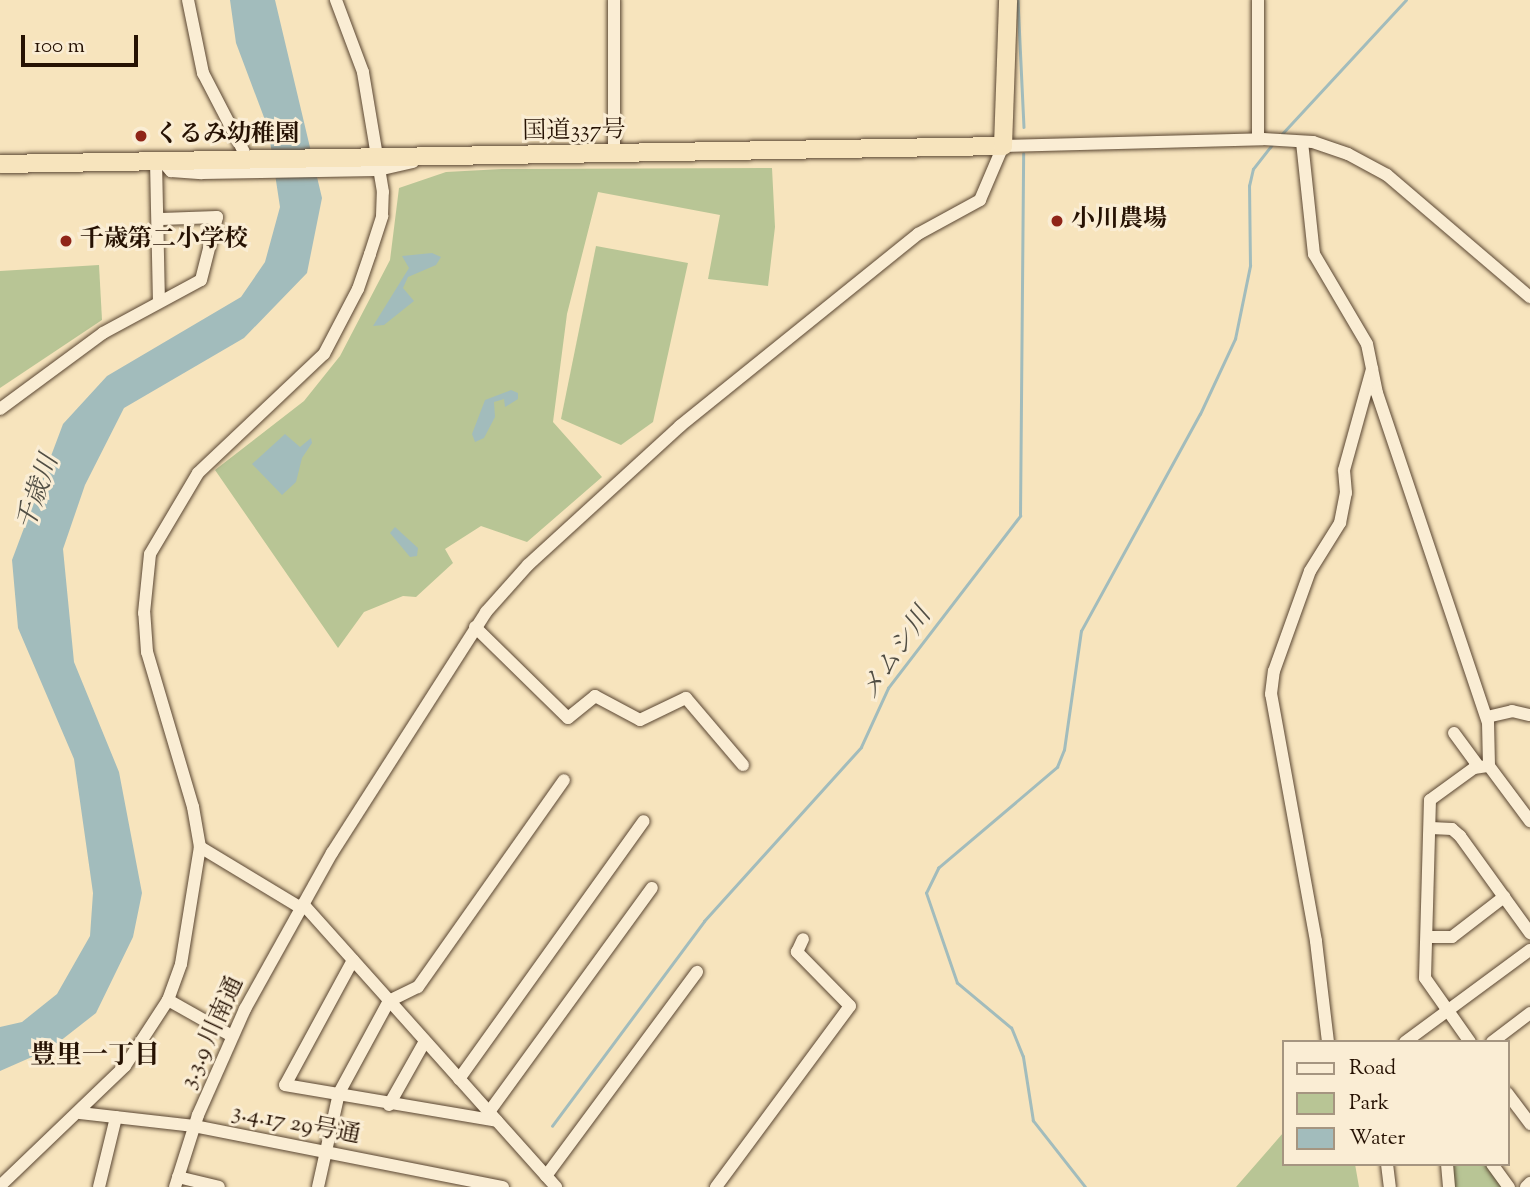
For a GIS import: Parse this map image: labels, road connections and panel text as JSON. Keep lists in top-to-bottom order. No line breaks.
{"streets":{"highway":["国道337号"],"street":["3.3.9 川南通","3.4.17 29号通"]},"crossings":[["国道337号","3.3.9 川南通"],["3.3.9 川南通","3.4.17 29号通"]],"districts":["豊里一丁目"],"water":["千歳川","メムシ川"],"places":["くるみ幼稚園","小川農場","千歳第二小学校"],"legend":["Road","Park","Water"],"scale_bar":"100 m"}
